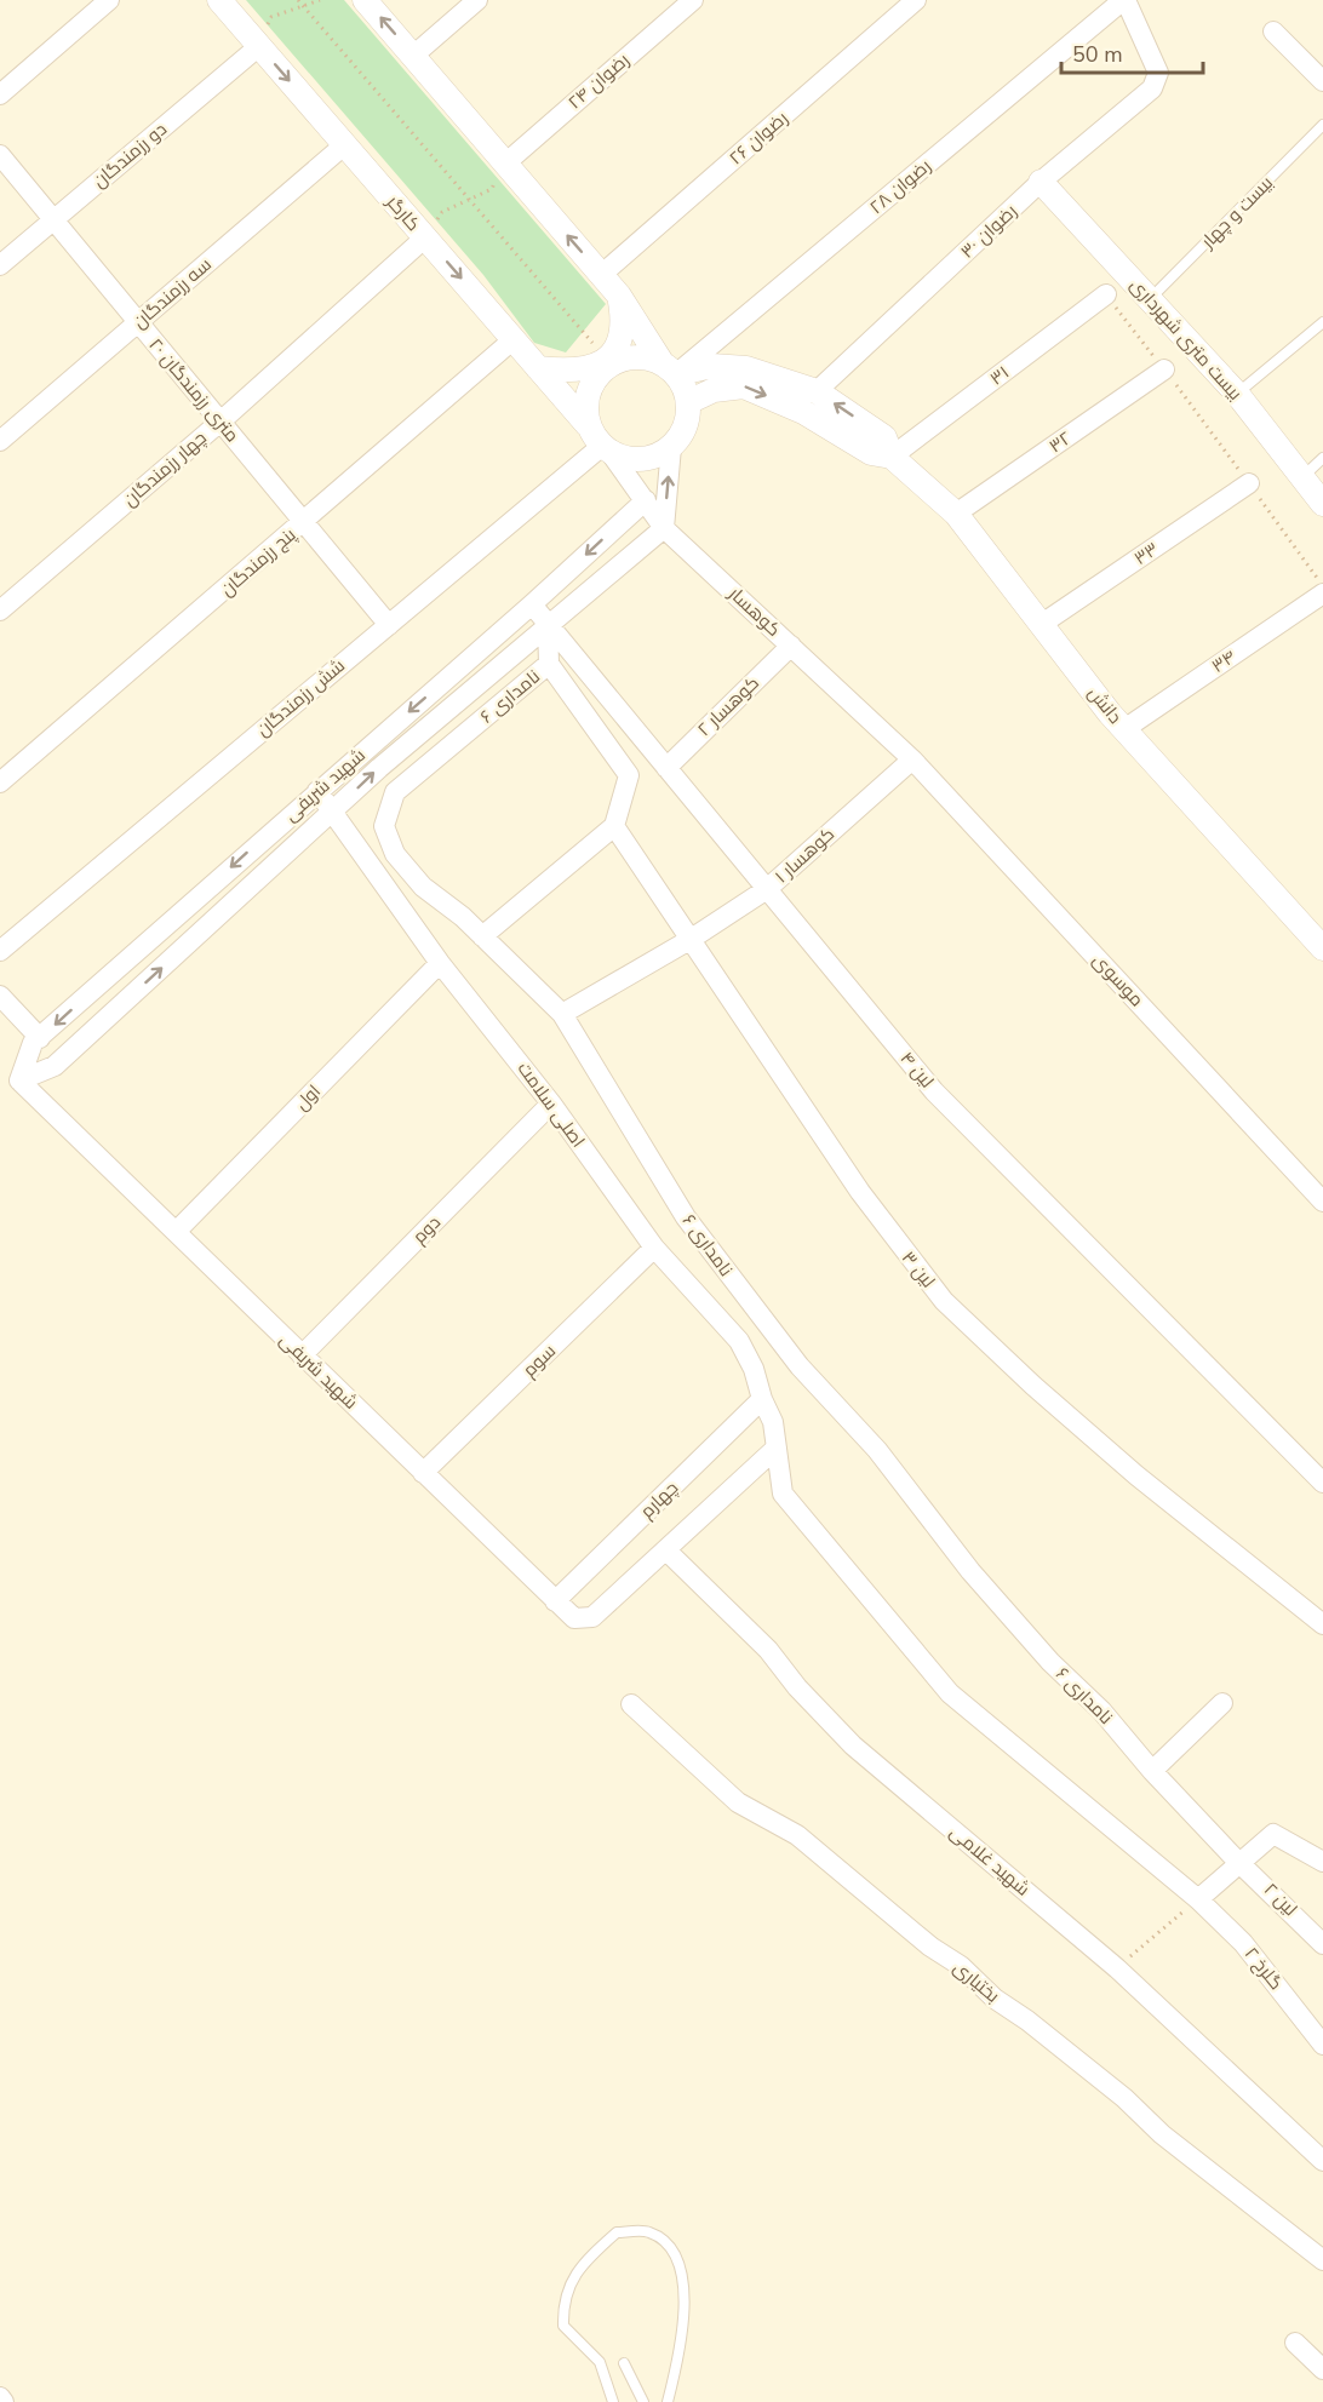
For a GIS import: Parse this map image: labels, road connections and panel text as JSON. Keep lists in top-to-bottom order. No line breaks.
{"streets":{"street":["رضوان ۲۴","رضوان ۲۶","دو رزمندگان","رضوان ۲۸","کارگر","رضوان ۳۰","سه رزمندگان","بیست متری شهرداری","۳۱","۲۰ متری رزمندگان","۳۲","چهار رزمندگان","۳۳","پنج رزمندگان","کوهسار","۳۴","نامداری ۶","شش رزمندگان","دانش","کوهسار ۲","شهید شریفی","کوهسار ۱","موسوی","لین ۴","اول","اصلی سلامت","دوم","لین ۳","سوم","چهارم","شهید غلامی","لین ۲","گلرخ ۲","بختیاری"],"lane":["بیست و چهار"]},"crossings":[["دو رزمندگان","کارگر"],["دو رزمندگان","۲۰ متری رزمندگان"],["رضوان ۲۸","کارگر"],["رضوان ۲۸","رضوان ۳۰"],["رضوان ۲۸","کوهسار"],["رضوان ۲۸","شش رزمندگان"],["رضوان ۲۸","دانش"],["بیست و چهار","بیست متری شهرداری"],["کارگر","سه رزمندگان"],["کارگر","چهار رزمندگان"],["کارگر","پنج رزمندگان"],["کارگر","کوهسار"],["کارگر","شش رزمندگان"],["کارگر","دانش"],["رضوان ۳۰","بیست متری شهرداری"],["رضوان ۳۰","دانش"],["سه رزمندگان","۲۰ متری رزمندگان"],["۳۱","دانش"],["۲۰ متری رزمندگان","چهار رزمندگان"],["۲۰ متری رزمندگان","پنج رزمندگان"],["۲۰ متری رزمندگان","شش رزمندگان"],["۳۲","دانش"],["۳۳","دانش"],["کوهسار","شش رزمندگان"],["کوهسار","دانش"],["کوهسار","کوهسار ۲"],["کوهسار","شهید شریفی"],["کوهسار","کوهسار ۱"],["کوهسار","موسوی"],["۳۴","دانش"],["نامداری ۶","شهید شریفی"],["نامداری ۶","کوهسار ۱"],["نامداری ۶","لین ۴"],["نامداری ۶","لین ۲"],["شش رزمندگان","دانش"],["کوهسار ۲","لین ۴"],["شهید شریفی","لین ۴"],["شهید شریفی","اول"],["شهید شریفی","اصلی سلامت"],["شهید شریفی","دوم"],["شهید شریفی","سوم"],["شهید شریفی","چهارم"],["شهید شریفی","شهید غلامی"],["شهید شریفی","گلرخ ۲"],["کوهسار ۱","موسوی"],["کوهسار ۱","لین ۴"],["کوهسار ۱","لین ۳"],["اول","اصلی سلامت"],["اصلی سلامت","دوم"],["اصلی سلامت","سوم"],["اصلی سلامت","چهارم"],["اصلی سلامت","گلرخ ۲"]],"scale_bar":"50 m"}
